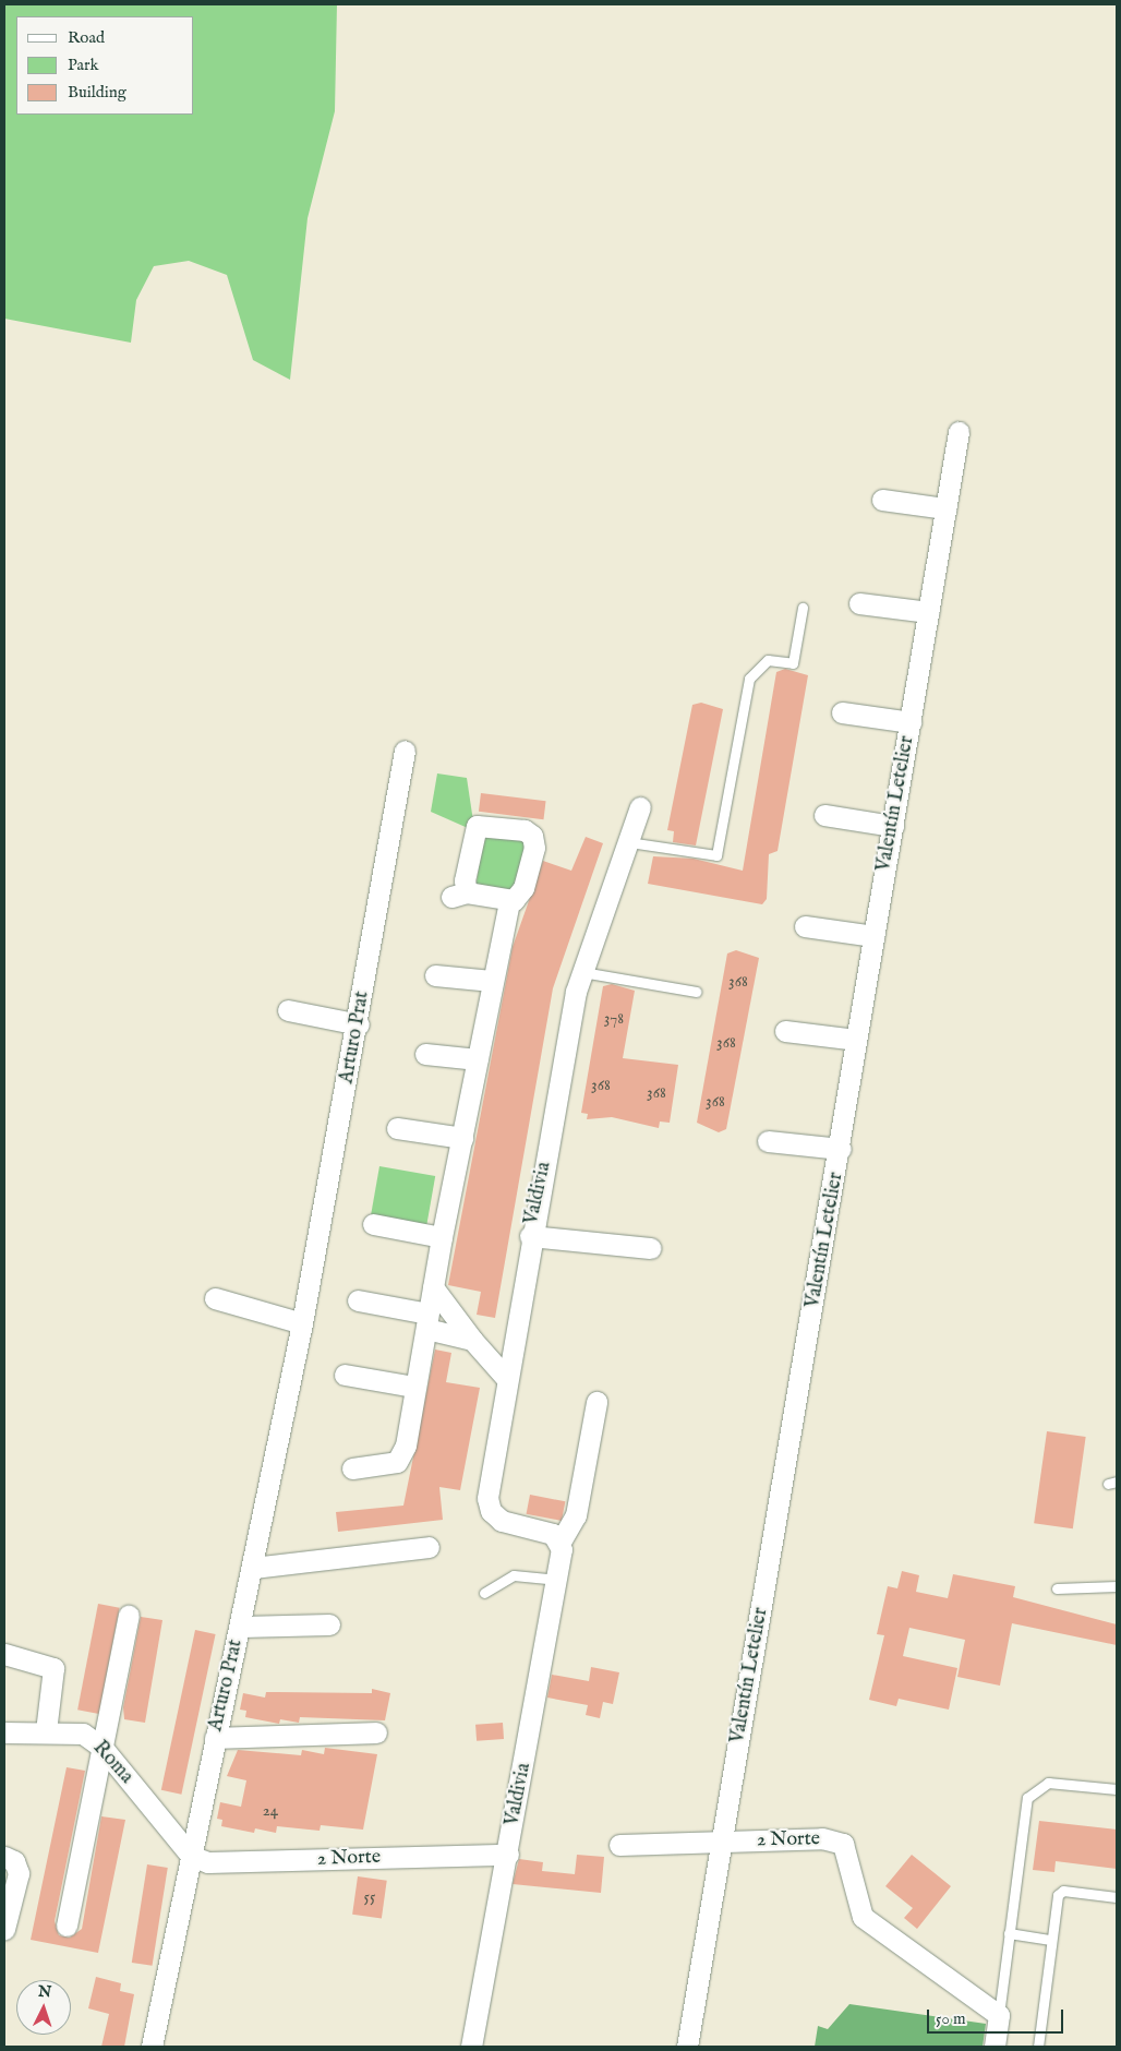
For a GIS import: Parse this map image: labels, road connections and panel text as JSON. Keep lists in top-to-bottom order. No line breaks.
{"streets":{"street":["Valentín Letelier","Arturo Prat","Valdivia","Roma","2 Norte"]},"crossings":[["Valentín Letelier","2 Norte"],["Arturo Prat","Roma"],["Arturo Prat","2 Norte"],["Valdivia","2 Norte"],["Roma","2 Norte"]],"house_numbers":["368","378","368","368","368","368","24","55"],"legend":["Road","Park","Building"],"scale_bar":"50 m","north":"top"}
